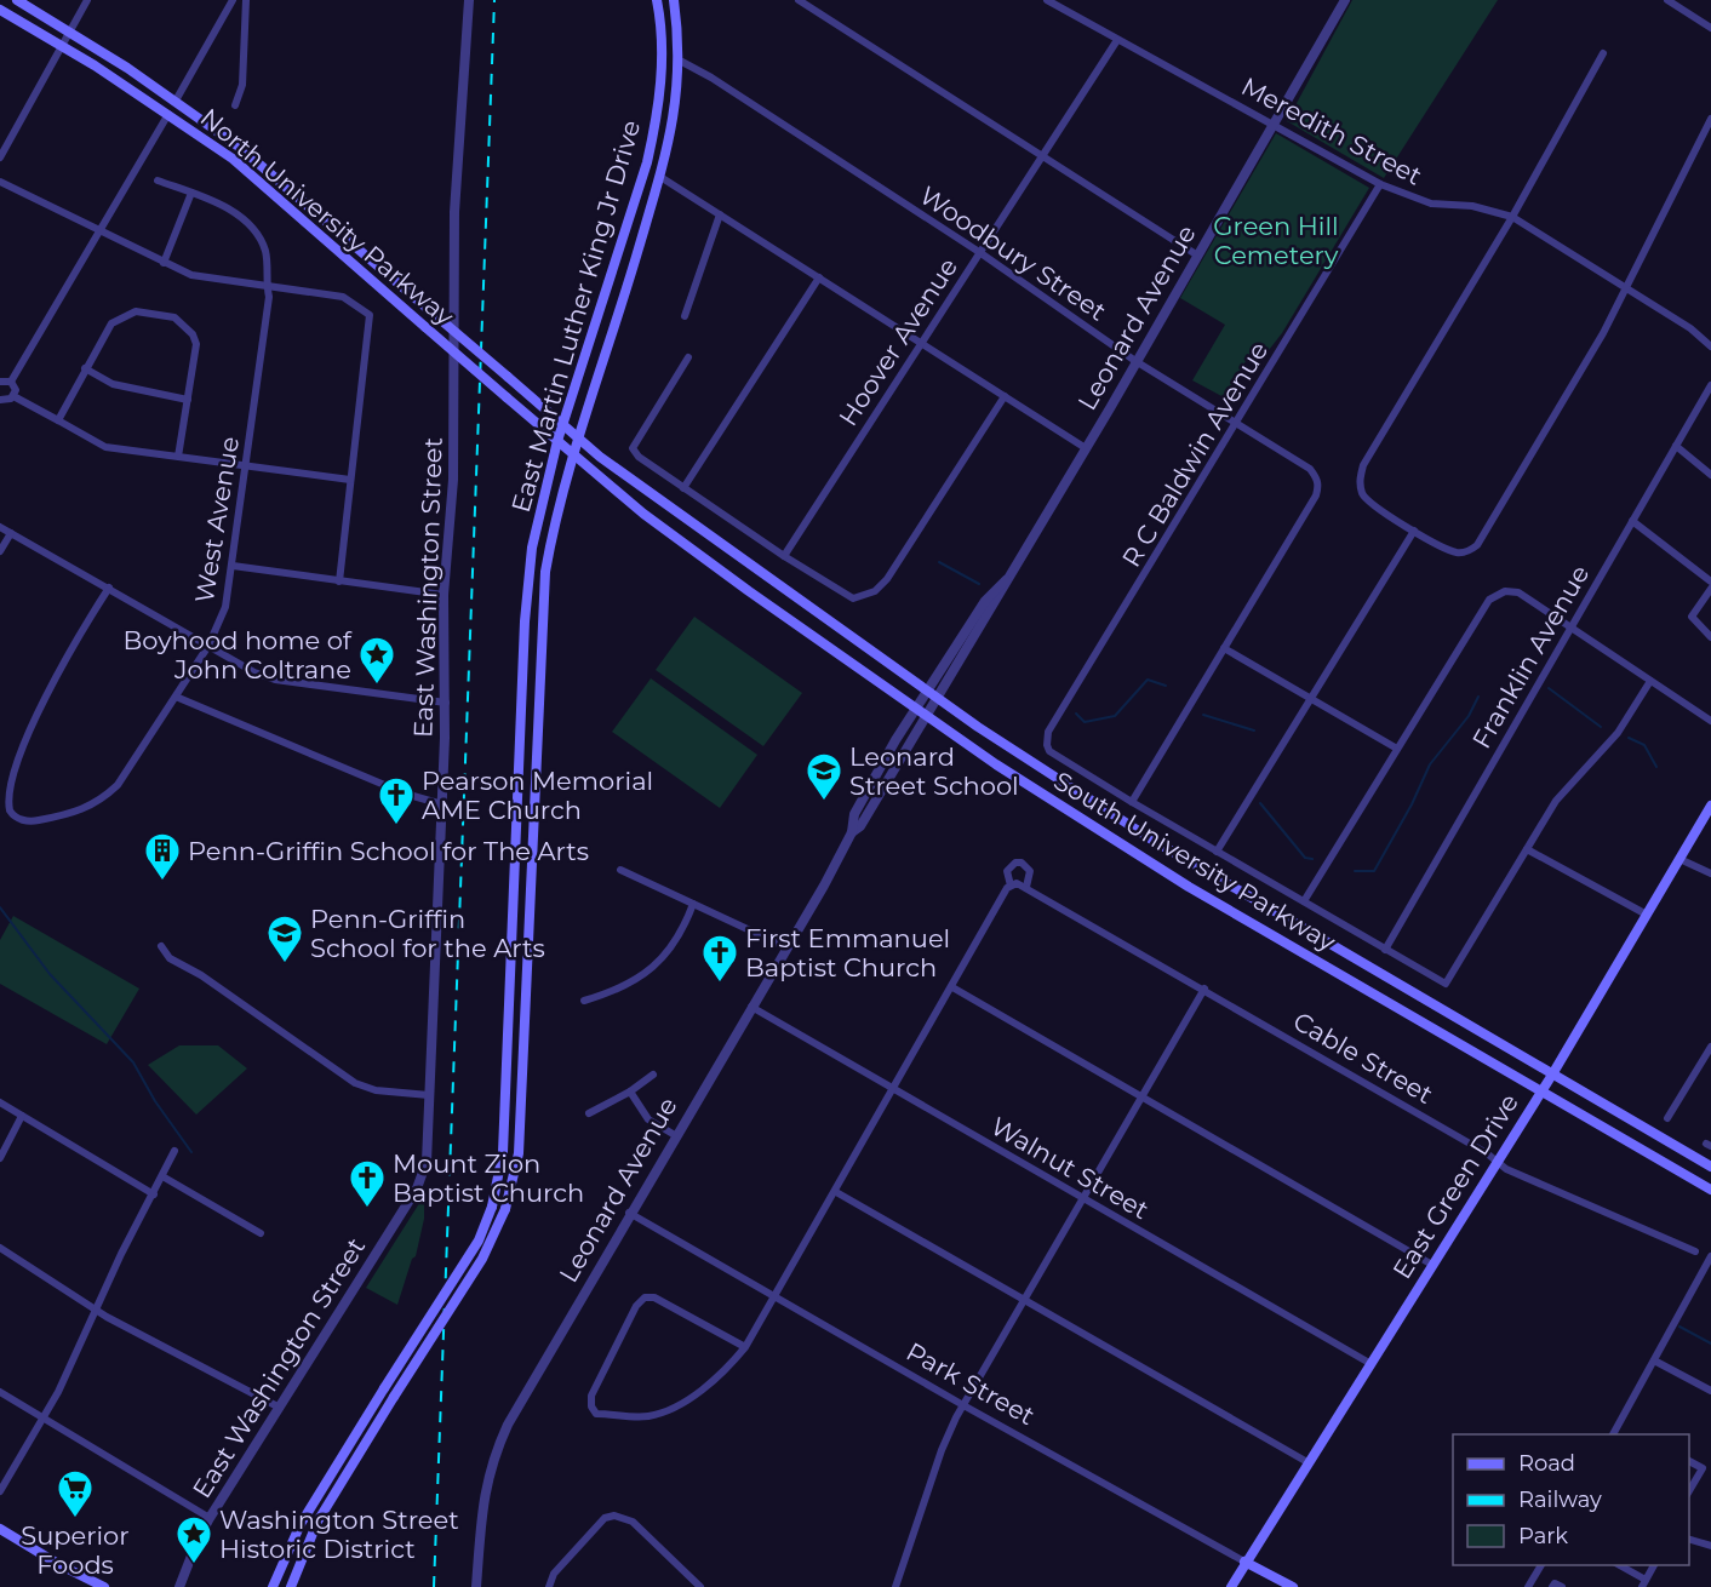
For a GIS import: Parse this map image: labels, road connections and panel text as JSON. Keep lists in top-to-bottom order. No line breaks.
{"streets":{"main road":["North University Parkway","East Martin Luther King Jr Drive","South University Parkway","East Green Drive","Park Street"],"street":["Meredith Street","Woodbury Street","Leonard Avenue","Hoover Avenue","R C Baldwin Avenue","West Avenue","East Washington Street","Franklin Avenue","Cable Street","Walnut Street"]},"crossings":[["Meredith Street","Leonard Avenue"],["Meredith Street","Hoover Avenue"],["Meredith Street","R C Baldwin Avenue"],["North University Parkway","East Martin Luther King Jr Drive"],["North University Parkway","South University Parkway"],["Woodbury Street","East Martin Luther King Jr Drive"],["Woodbury Street","Leonard Avenue"],["Woodbury Street","Hoover Avenue"],["Woodbury Street","R C Baldwin Avenue"],["East Martin Luther King Jr Drive","South University Parkway"],["Leonard Avenue","South University Parkway"],["Leonard Avenue","Walnut Street"],["Leonard Avenue","Park Street"],["South University Parkway","East Green Drive"],["Cable Street","East Green Drive"],["Walnut Street","East Green Drive"],["East Green Drive","Park Street"]],"parks":["Green Hill Cemetery"],"places":{"place":["Boyhood home of John Coltrane","Washington Street Historic District"],"school or university":["Leonard Street School","Penn-Griffin School for the Arts"],"church":["Pearson Memorial AME Church","First Emmanuel Baptist Church","Mount Zion Baptist Church"],"building":["Penn-Griffin School for The Arts"],"supermarket":["Superior Foods"]},"legend":["Road","Railway","Park"]}
